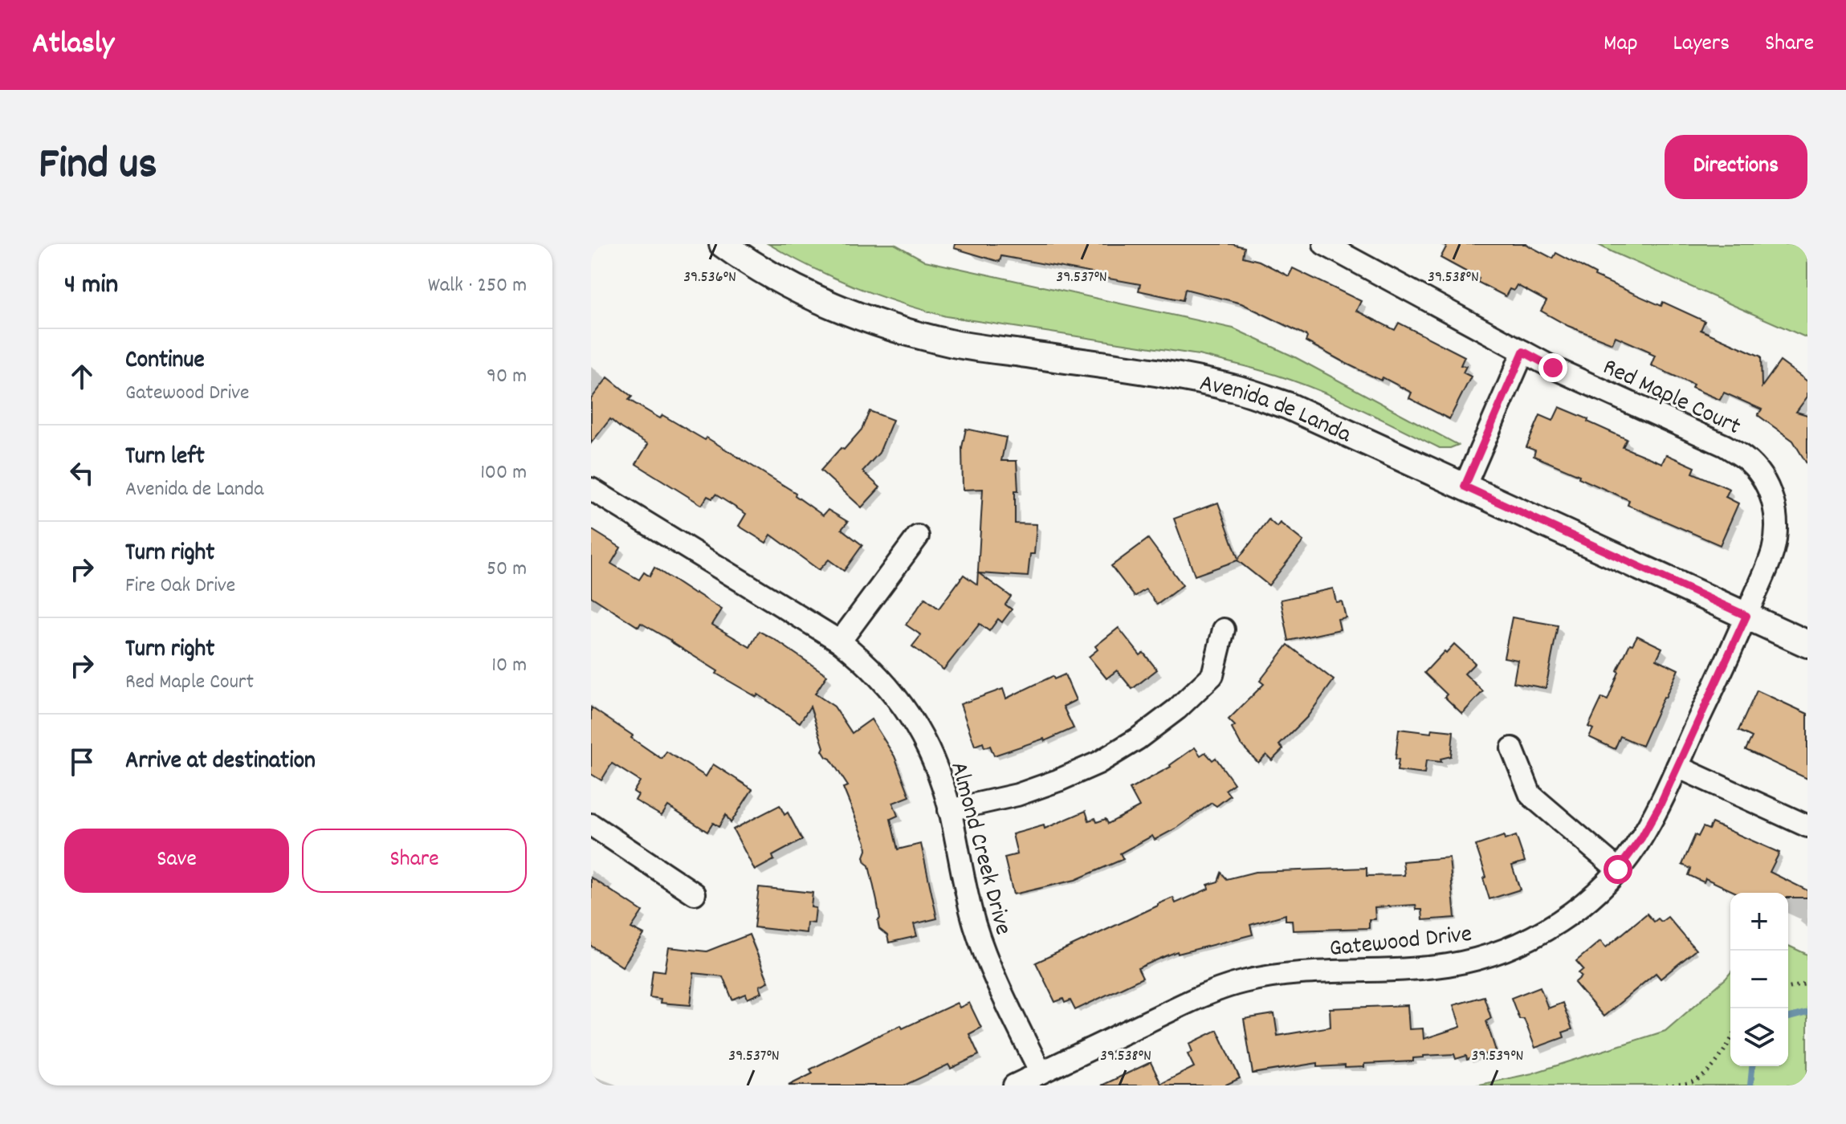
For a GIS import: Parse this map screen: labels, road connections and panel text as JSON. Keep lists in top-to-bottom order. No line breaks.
{"streets":{"street":["Red Maple Court","Avenida de Landa","Almond Creek Drive","Gatewood Drive"]},"crossings":[["Red Maple Court","Avenida de Landa"],["Red Maple Court","Gatewood Drive"],["Avenida de Landa","Gatewood Drive"],["Almond Creek Drive","Gatewood Drive"]],"page":{"header":"Atlasly","nav":["Map","Layers","Share"],"title":"Find us","buttons":["Directions",["Save","Share"]],"heading":["4 min","Walk · 250 m"],"list":[["Continue","Gatewood Drive","90 m"],["Turn left","Avenida de Landa","100 m"],["Turn right","Fire Oak Drive","50 m"],["Turn right","Red Maple Court","10 m"],"Arrive at destination"],"map_buttons":["+","−"]},"coordinates":["39.536°N","39.537°N","39.538°N","39.539°N"]}
